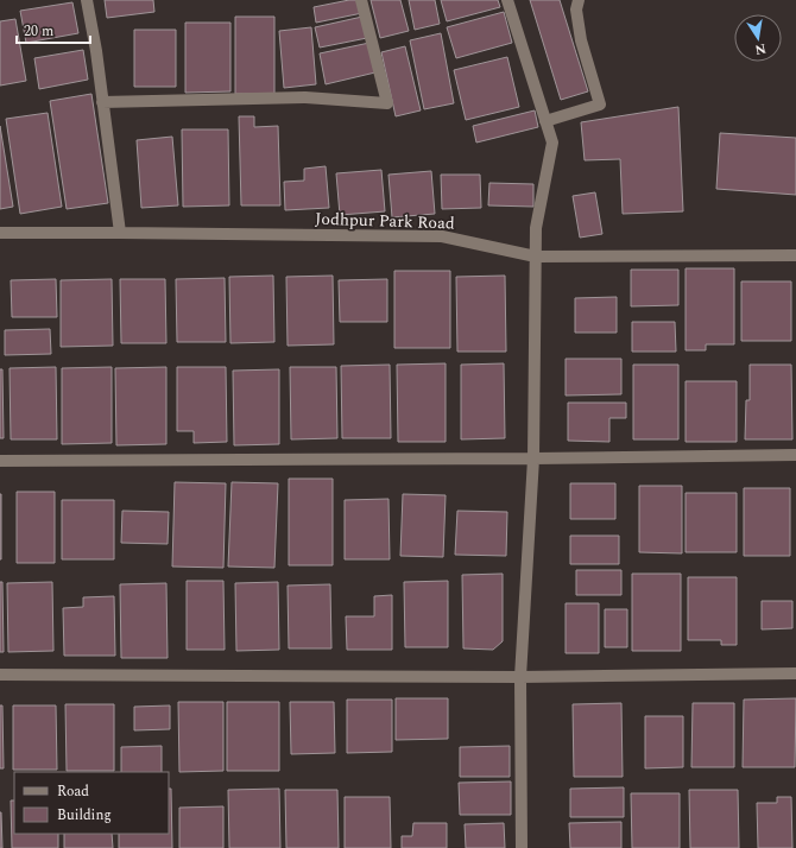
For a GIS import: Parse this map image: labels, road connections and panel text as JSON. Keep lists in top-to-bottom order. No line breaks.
{"streets":{"street":["Jodhpur Park Road"]},"legend":["Road","Building"],"scale_bar":"20 m","north":"bottom"}
